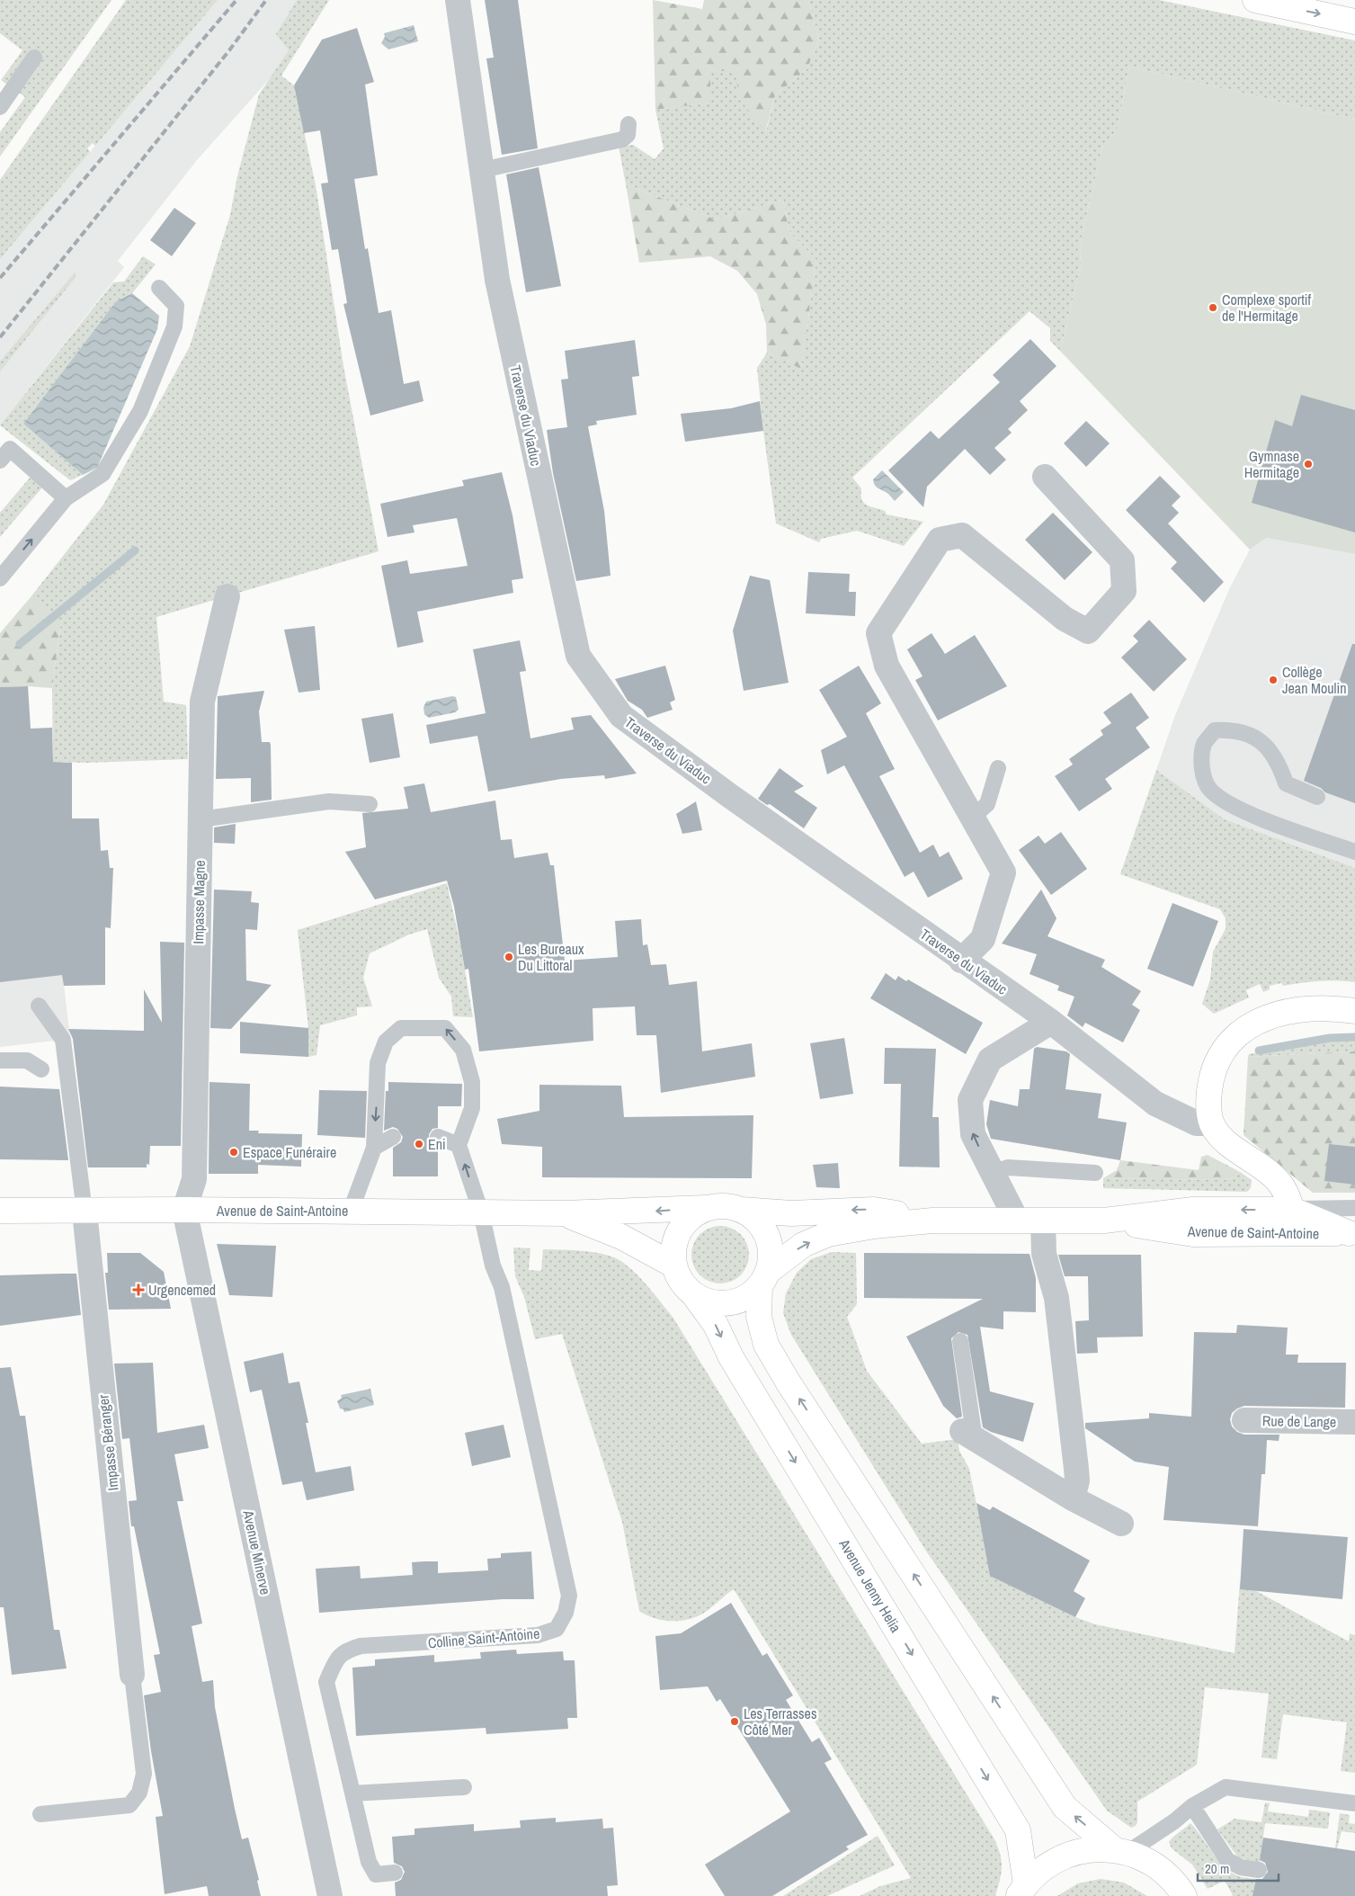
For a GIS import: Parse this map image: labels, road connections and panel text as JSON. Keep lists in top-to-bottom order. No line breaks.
{"streets":{"main road":["Avenue de Saint-Antoine","Avenue Jenny Helia"],"street":["Traverse du Viaduc","Impasse Magne","Rue de Lange","Impasse Béranger","Avenue Minerve"],"lane":["Colline Saint-Antoine"]},"crossings":[["Impasse Magne","Avenue de Saint-Antoine"],["Impasse Magne","Avenue Minerve"],["Avenue de Saint-Antoine","Impasse Béranger"],["Avenue de Saint-Antoine","Avenue Minerve"],["Avenue de Saint-Antoine","Avenue Jenny Helia"],["Avenue de Saint-Antoine","Colline Saint-Antoine"]],"places":{"other":["Complexe sportif de l'Hermitage","Gymnase Hermitage","Collège Jean Moulin","Les Bureaux Du Littoral","Eni","Espace Funéraire","Les Terrasses Côté Mer"],"health":["Urgencemed"]},"scale_bar":"20 m"}
